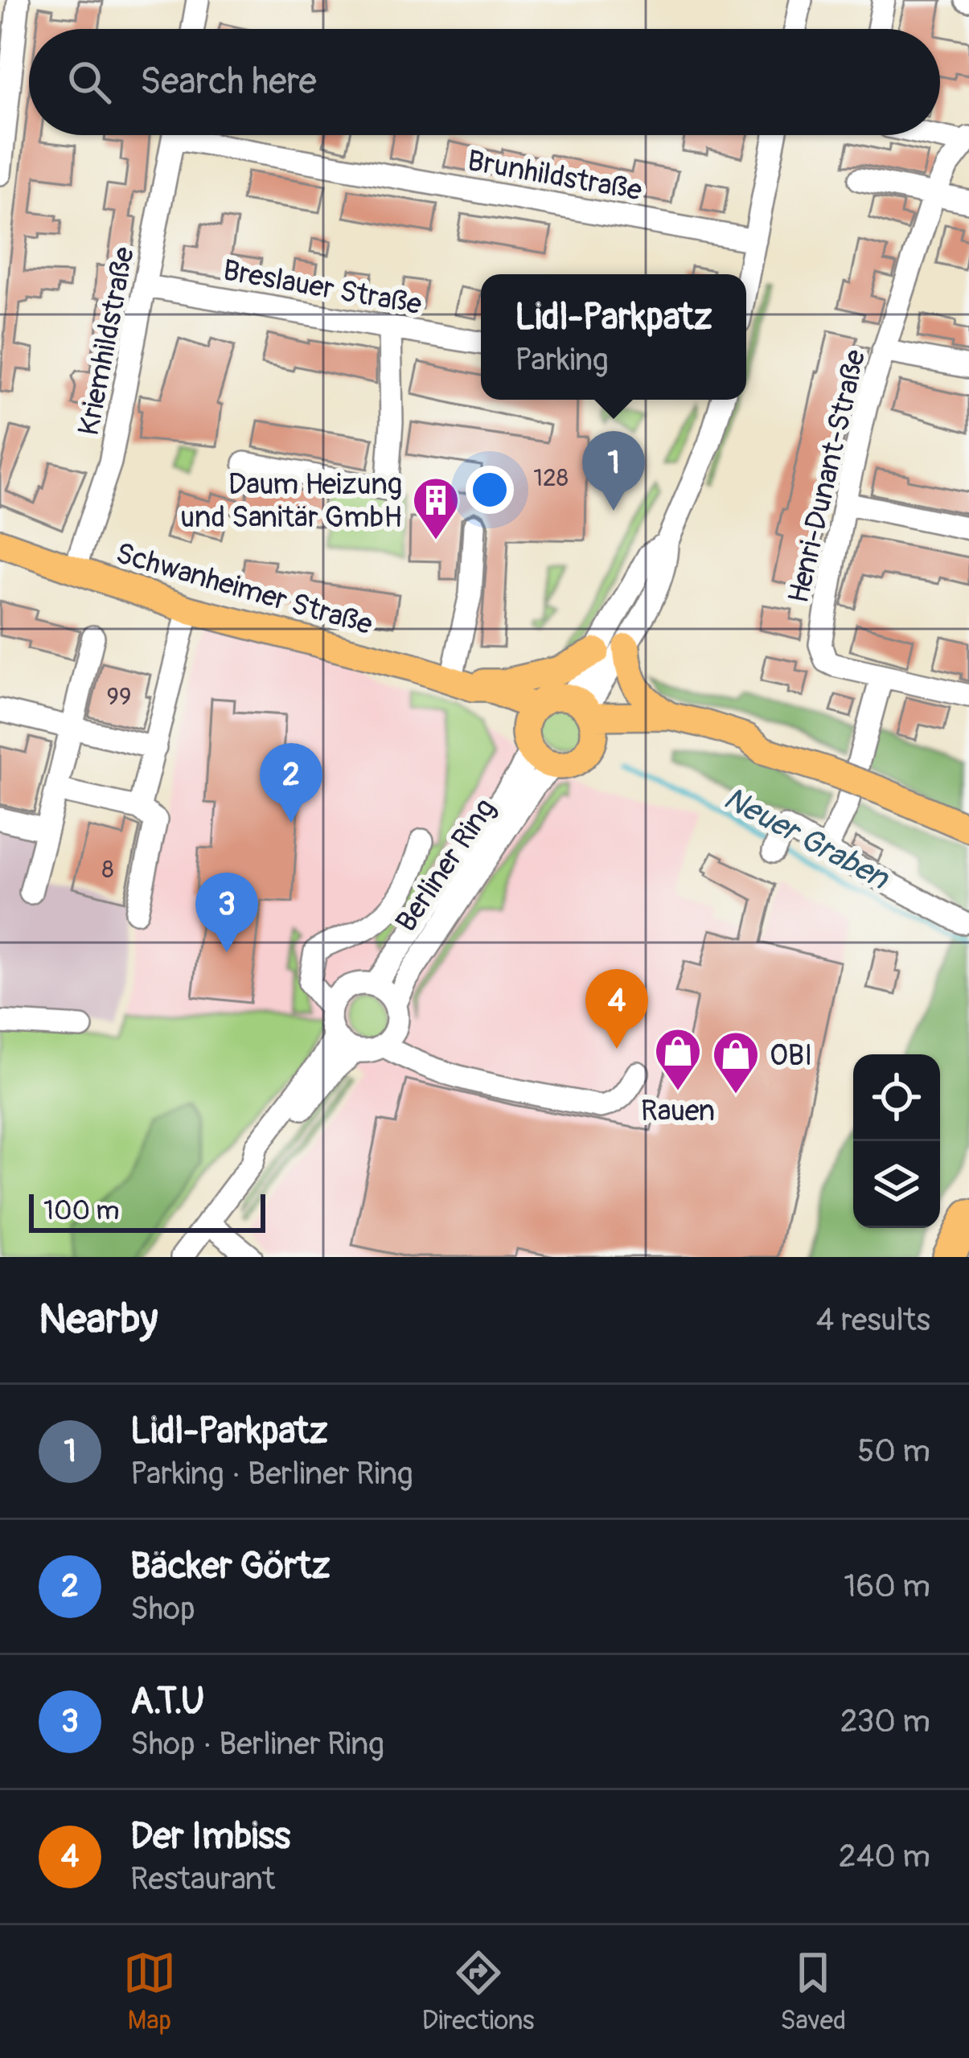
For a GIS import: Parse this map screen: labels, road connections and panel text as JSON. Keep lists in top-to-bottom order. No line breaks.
{"streets":{"main road":["Schwanheimer Straße","Berliner Ring"],"street":["Brunhildstraße","Breslauer Straße","Kriemhildstraße","Henri-Dunant-Straße"]},"crossings":[["Breslauer Straße","Kriemhildstraße"],["Kriemhildstraße","Schwanheimer Straße"],["Schwanheimer Straße","Berliner Ring"]],"water":["Neuer Graben"],"places":{"building":["Daum Heizung und Sanitär GmbH"],"shop":["Rauen","OBI"]},"house_numbers":["128","99","8"],"scale_bar":"100 m","page":{"search":"Search here","popup":["Lidl-Parkpatz","Parking"],"pins":["1","2","3","4"],"scale":"100 m","heading":["Nearby","4 results"],"list":[{"mark":"1","name":"Lidl-Parkpatz","note":"Parking · Berliner Ring","value":"50 m"},{"mark":"2","name":"Bäcker Görtz","note":"Shop","value":"160 m"},{"mark":"3","name":"A.T.U","note":"Shop · Berliner Ring","value":"230 m"},{"mark":"4","name":"Der Imbiss","note":"Restaurant","value":"240 m"}],"nav":["Map","Directions","Saved"]}}
